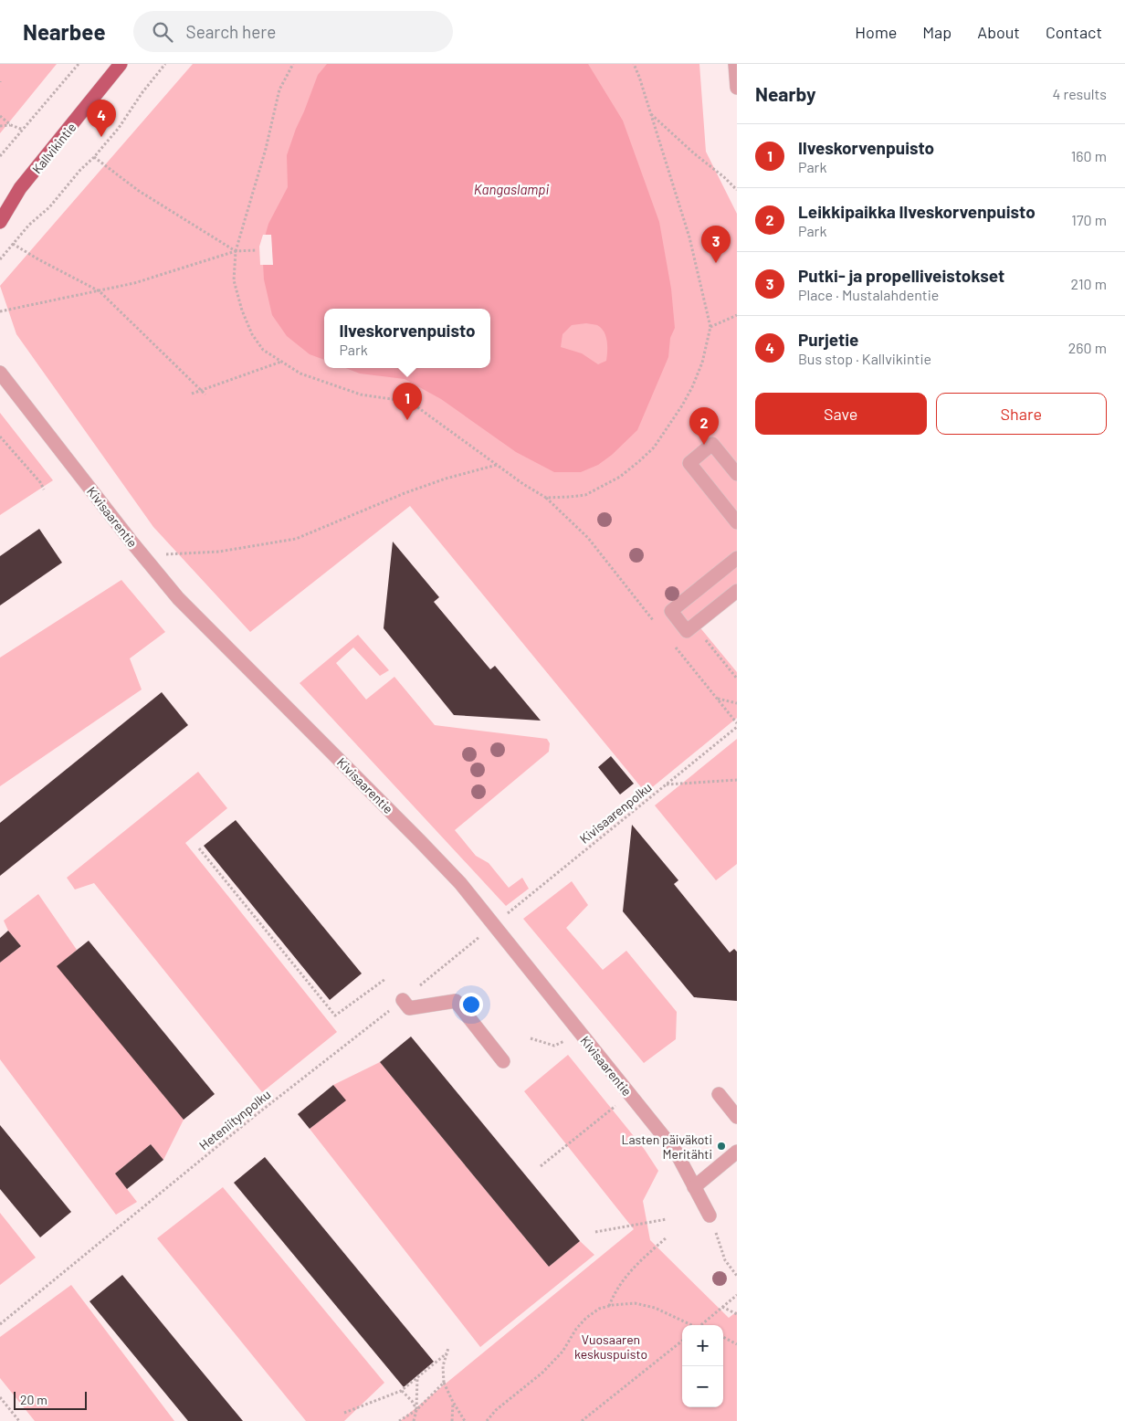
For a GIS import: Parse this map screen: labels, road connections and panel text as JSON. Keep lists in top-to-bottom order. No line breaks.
{"streets":{"main road":["Kallvikintie"],"street":["Kivisaarentie"],"path":["Kivisaarenpolku","Heteniitynpolku"]},"water":["Kangaslampi"],"parks":["Vuosaaren keskuspuisto"],"places":["Lasten päiväkoti Meritähti"],"scale_bar":"20 m","page":{"header":"Nearbee","search":"Search here","nav":["Home","Map","About","Contact"],"heading":["Nearby","4 results"],"pins":["4","3","1","2"],"list":[{"mark":"1","name":"Ilveskorvenpuisto","note":"Park","value":"160 m"},{"mark":"2","name":"Leikkipaikka Ilveskorvenpuisto","note":"Park","value":"170 m"},{"mark":"3","name":"Putki- ja propelliveistokset","note":"Place · Mustalahdentie","value":"210 m"},{"mark":"4","name":"Purjetie","note":"Bus stop · Kallvikintie","value":"260 m"}],"popup":["Ilveskorvenpuisto","Park"],"buttons":["Save","Share"],"map_buttons":["+","−"],"scale":"20 m"}}
